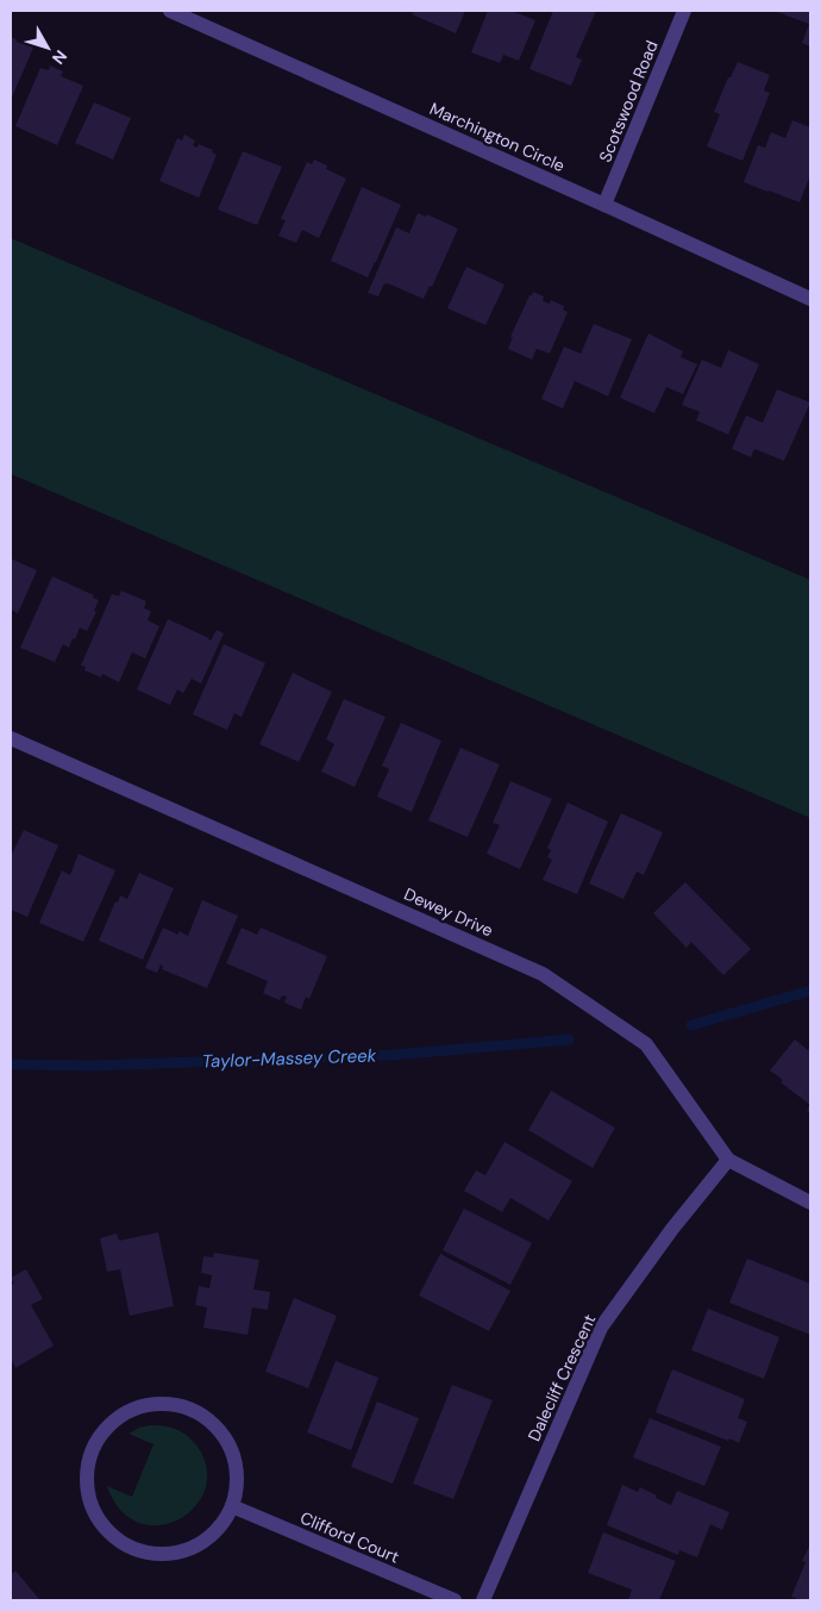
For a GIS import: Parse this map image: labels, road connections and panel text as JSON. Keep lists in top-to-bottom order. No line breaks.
{"streets":{"street":["Scotswood Road","Marchington Circle","Dewey Drive","Dalecliff Crescent","Clifford Court"]},"crossings":[["Scotswood Road","Marchington Circle"],["Dewey Drive","Dalecliff Crescent"]],"water":["Taylor-Massey Creek"],"north":"bottom right"}
